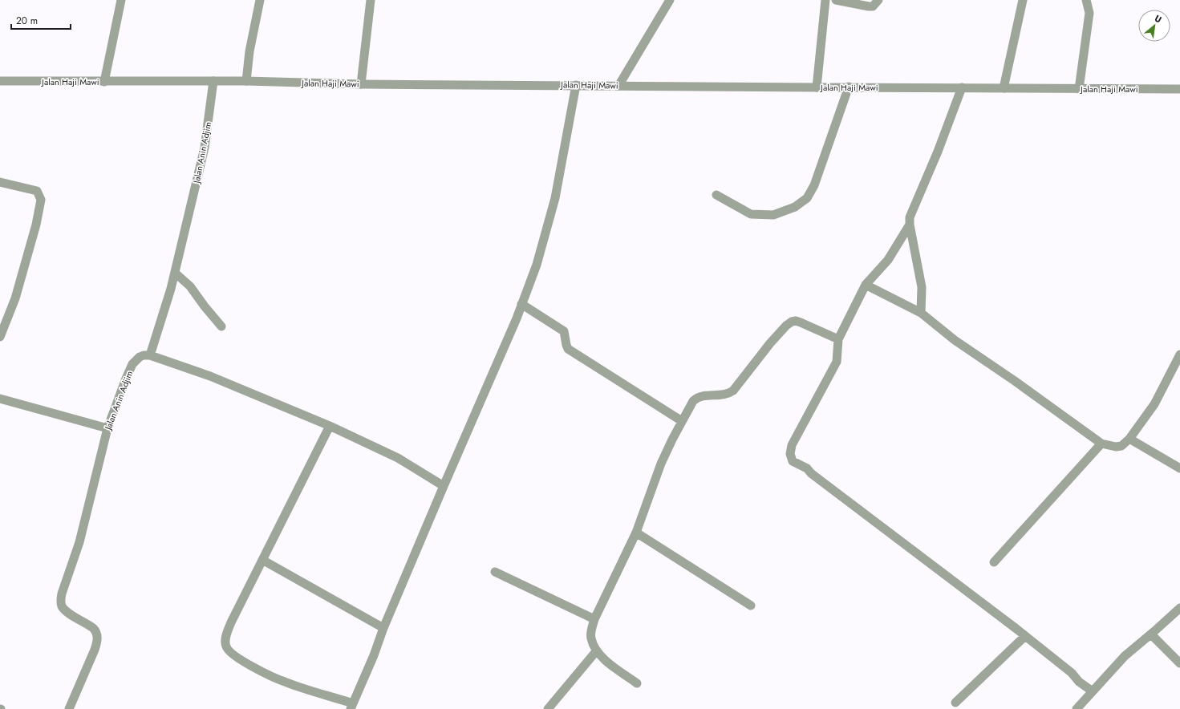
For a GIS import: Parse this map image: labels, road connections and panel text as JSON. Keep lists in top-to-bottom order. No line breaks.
{"streets":{"street":["Jalan Haji Mawi","Jalan Anin Adjim"]},"crossings":[["Jalan Haji Mawi","Jalan Anin Adjim"]],"scale_bar":"20 m","north":"top right"}
